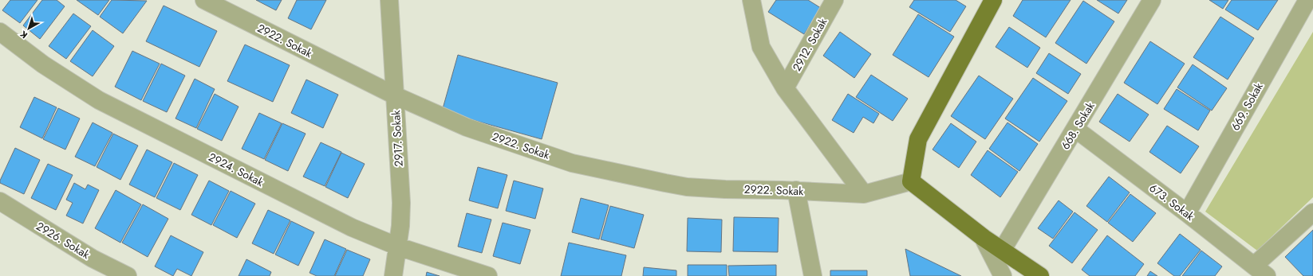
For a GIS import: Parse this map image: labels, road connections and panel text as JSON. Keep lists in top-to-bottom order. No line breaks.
{"streets":{"street":["2922. Sokak","2912. Sokak","669. Sokak","668. Sokak","2917. Sokak","2924. Sokak","673. Sokak","2926. Sokak"]},"crossings":[["2922. Sokak","2917. Sokak"],["669. Sokak","673. Sokak"],["668. Sokak","673. Sokak"],["2917. Sokak","2924. Sokak"]],"north":"bottom left"}
